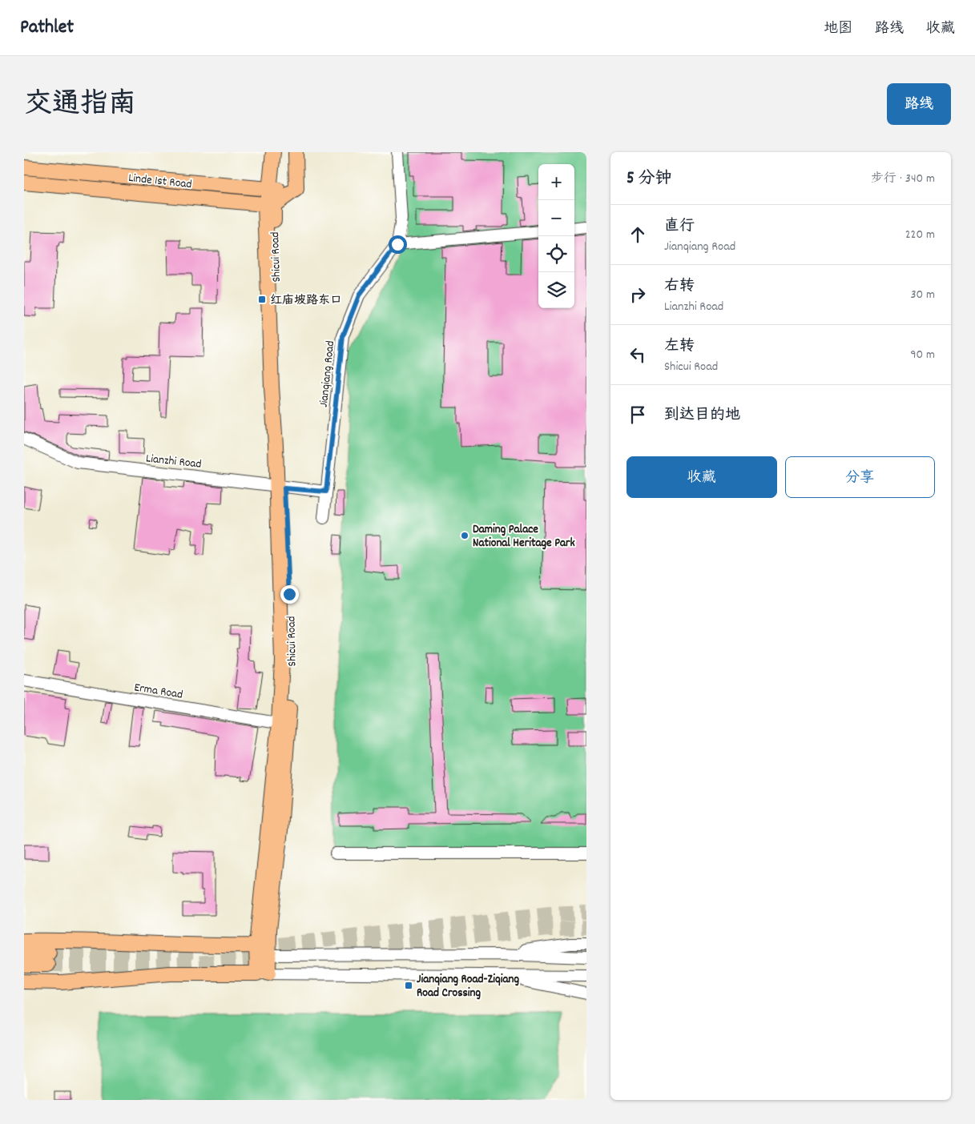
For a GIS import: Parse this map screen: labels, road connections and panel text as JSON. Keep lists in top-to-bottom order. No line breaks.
{"streets":{"main road":["Linde 1st Road","Shicui Road"],"street":["Jianqiang Road","Lianzhi Road","Erma Road"]},"crossings":[["Linde 1st Road","Shicui Road"],["Shicui Road","Lianzhi Road"],["Shicui Road","Erma Road"],["Jianqiang Road","Lianzhi Road"]],"places":{"transit":["红庙坡路东口","Jianqiang Road-Ziqiang Road Crossing"],"other":["Daming Palace National Heritage Park"]},"page":{"header":"Pathlet","nav":["地图","路线","收藏"],"title":"交通指南","buttons":["路线",["收藏","分享"]],"heading":["5 分钟","步行 · 340 m"],"map_buttons":["+","−"],"list":[["直行","Jianqiang Road","220 m"],["右转","Lianzhi Road","30 m"],["左转","Shicui Road","90 m"],"到达目的地"]}}
